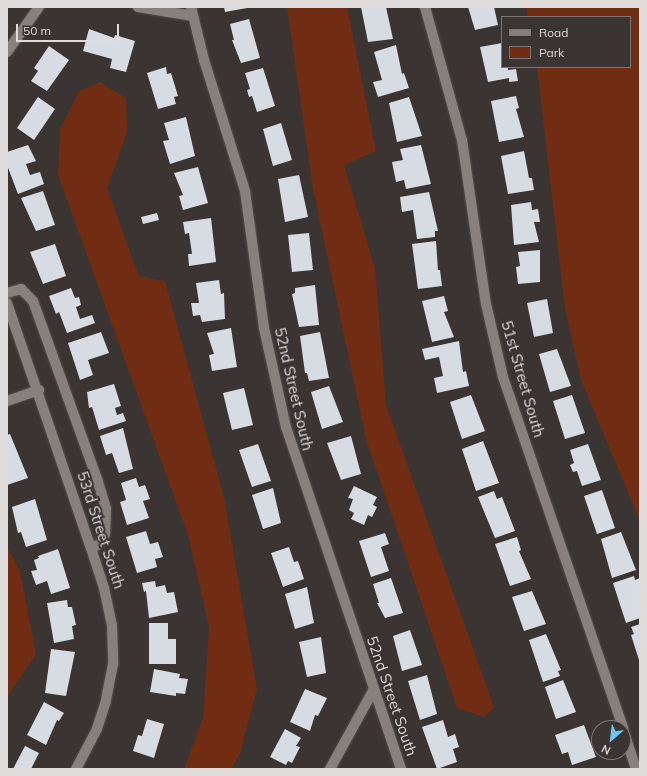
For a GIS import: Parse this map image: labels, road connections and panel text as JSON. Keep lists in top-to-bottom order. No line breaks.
{"streets":{"street":["51st Street South","52nd Street South","53rd Street South"]},"legend":["Road","Park"],"scale_bar":"50 m","north":"bottom left"}
